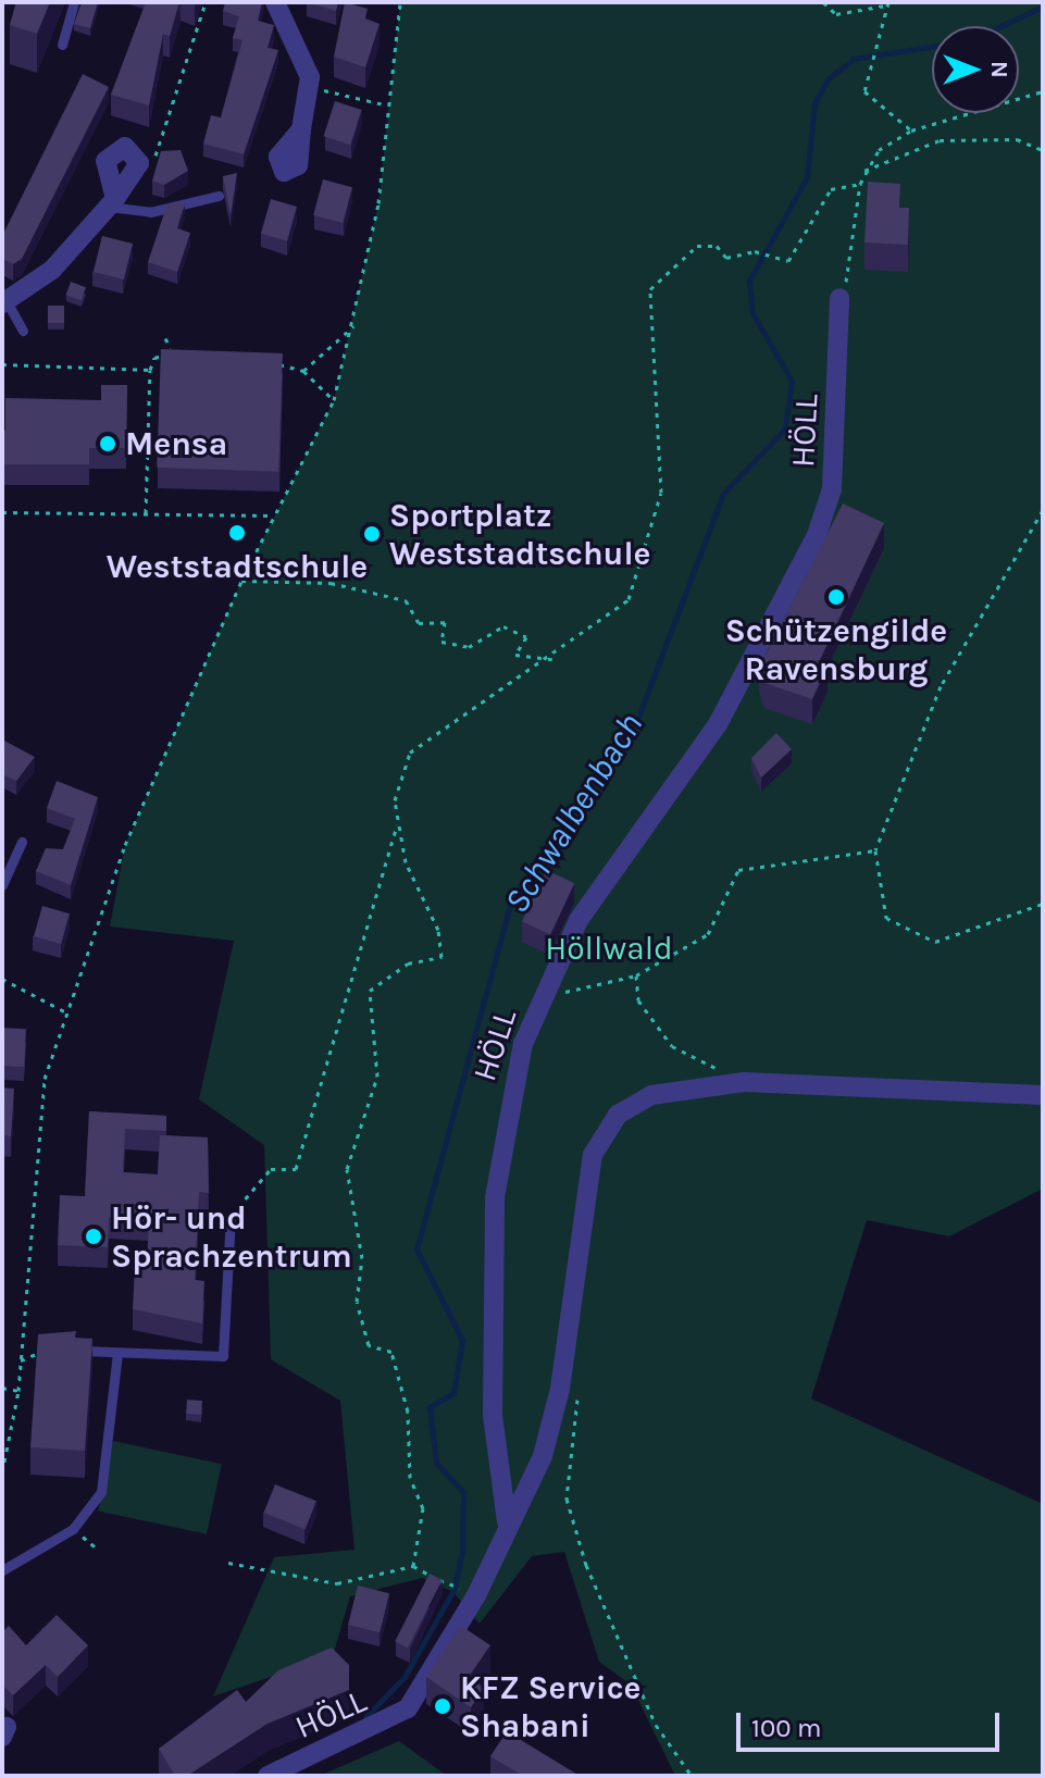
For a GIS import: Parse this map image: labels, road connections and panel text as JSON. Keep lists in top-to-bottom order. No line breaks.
{"streets":{"street":["HÖLL"]},"water":["Schwalbenbach"],"parks":["Höllwald"],"places":["Mensa","Weststadtschule","Sportplatz Weststadtschule","Schützengilde Ravensburg","Hör- und Sprachzentrum","KFZ Service Shabani"],"scale_bar":"100 m","north":"right"}
